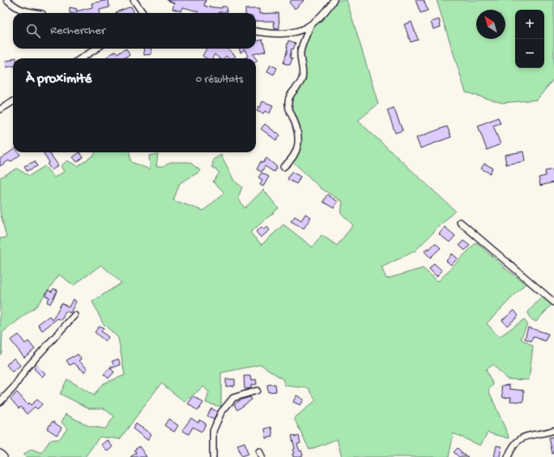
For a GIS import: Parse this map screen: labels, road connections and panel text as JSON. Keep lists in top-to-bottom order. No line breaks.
{"north":"top left","page":{"map_buttons":["+","−"],"search":"Rechercher","heading":["À proximité","0 résultats"]}}
